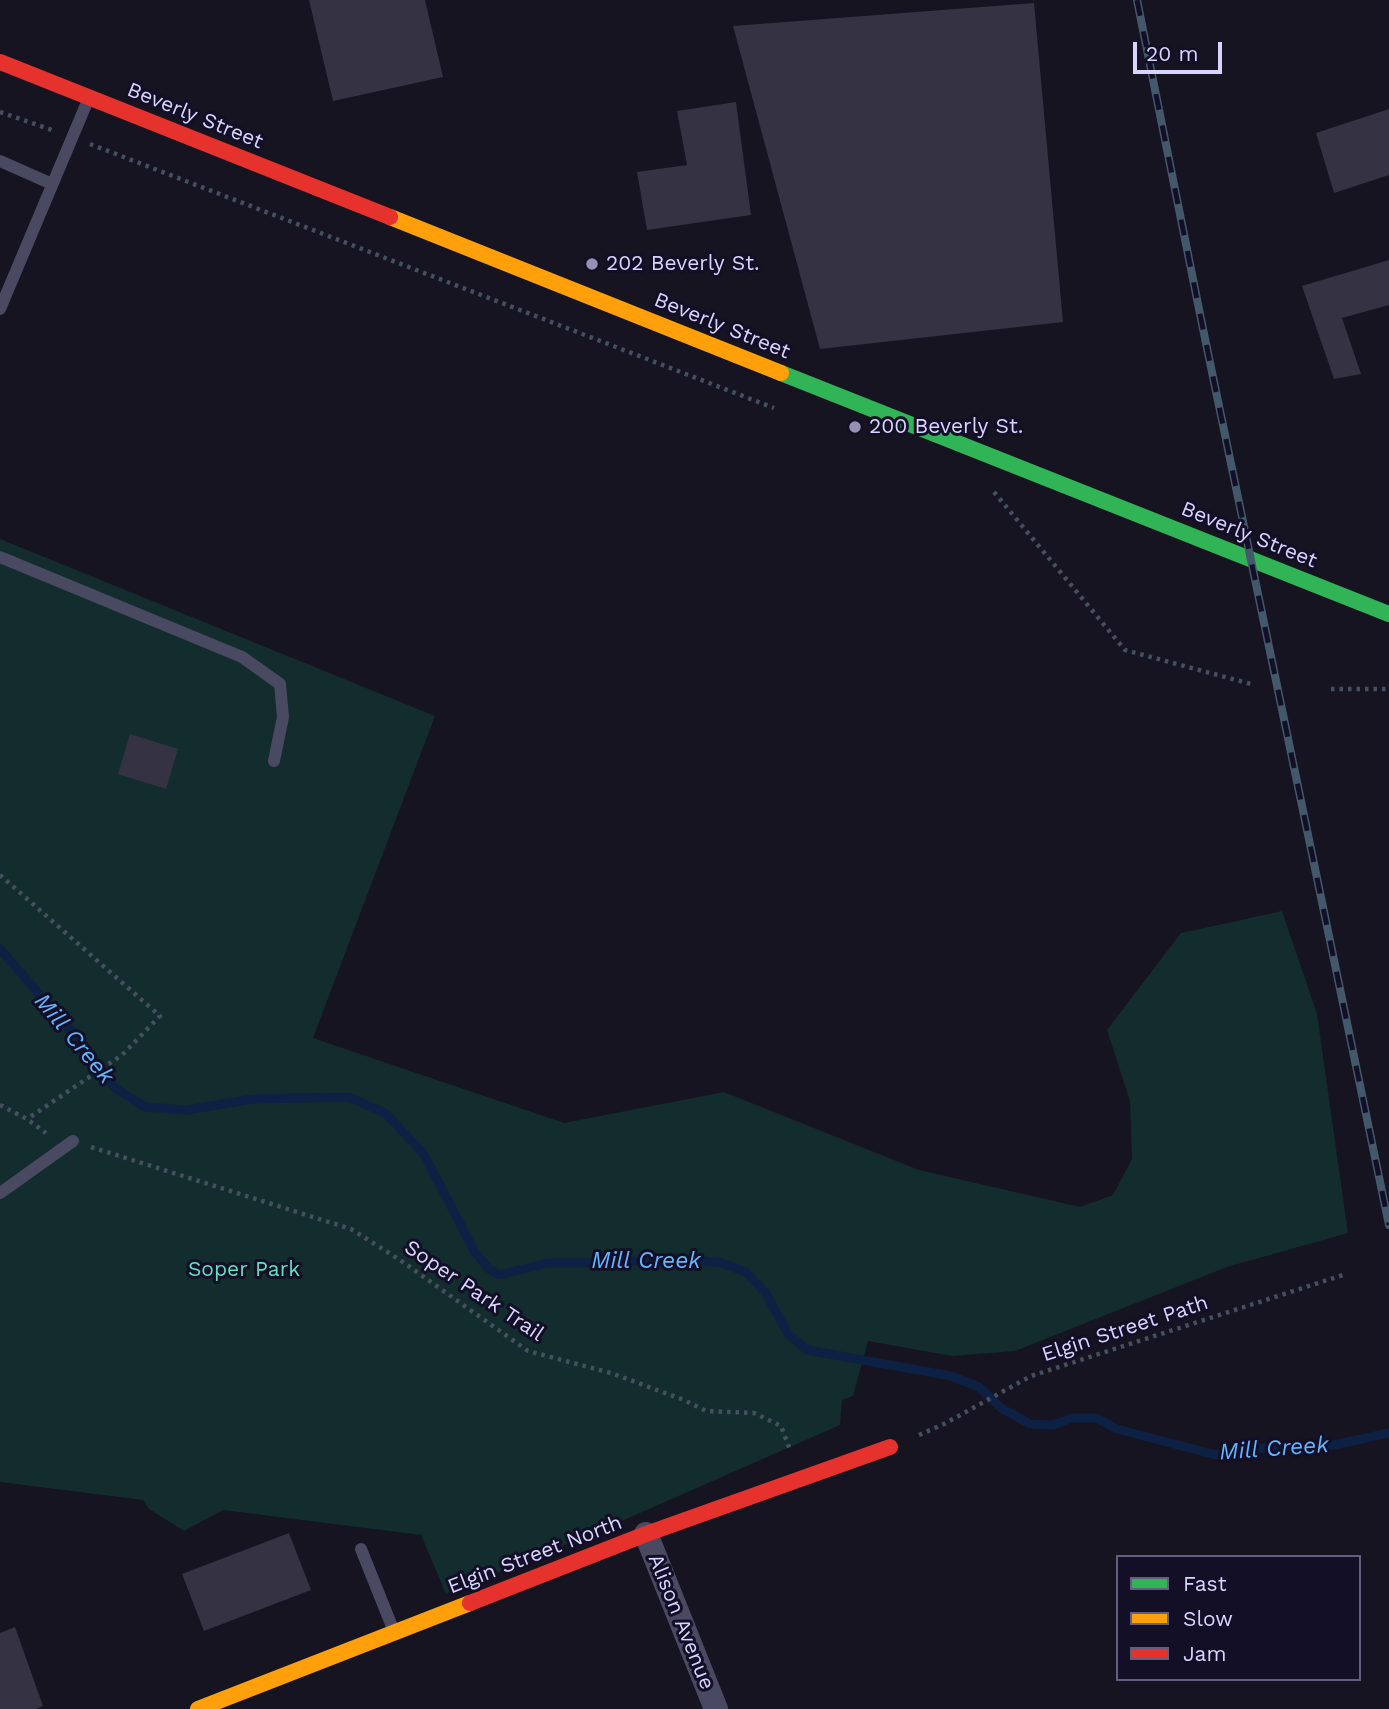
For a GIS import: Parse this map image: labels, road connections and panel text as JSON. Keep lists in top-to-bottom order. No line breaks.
{"streets":{"main road":["Beverly Street","Elgin Street North"],"street":["Alison Avenue"],"path":["Soper Park Trail","Elgin Street Path"]},"crossings":[["Elgin Street North","Alison Avenue"]],"water":["Mill Creek"],"parks":["Soper Park"],"places":["202 Beverly St.","200 Beverly St."],"legend":["Fast","Slow","Jam"],"scale_bar":"20 m"}
